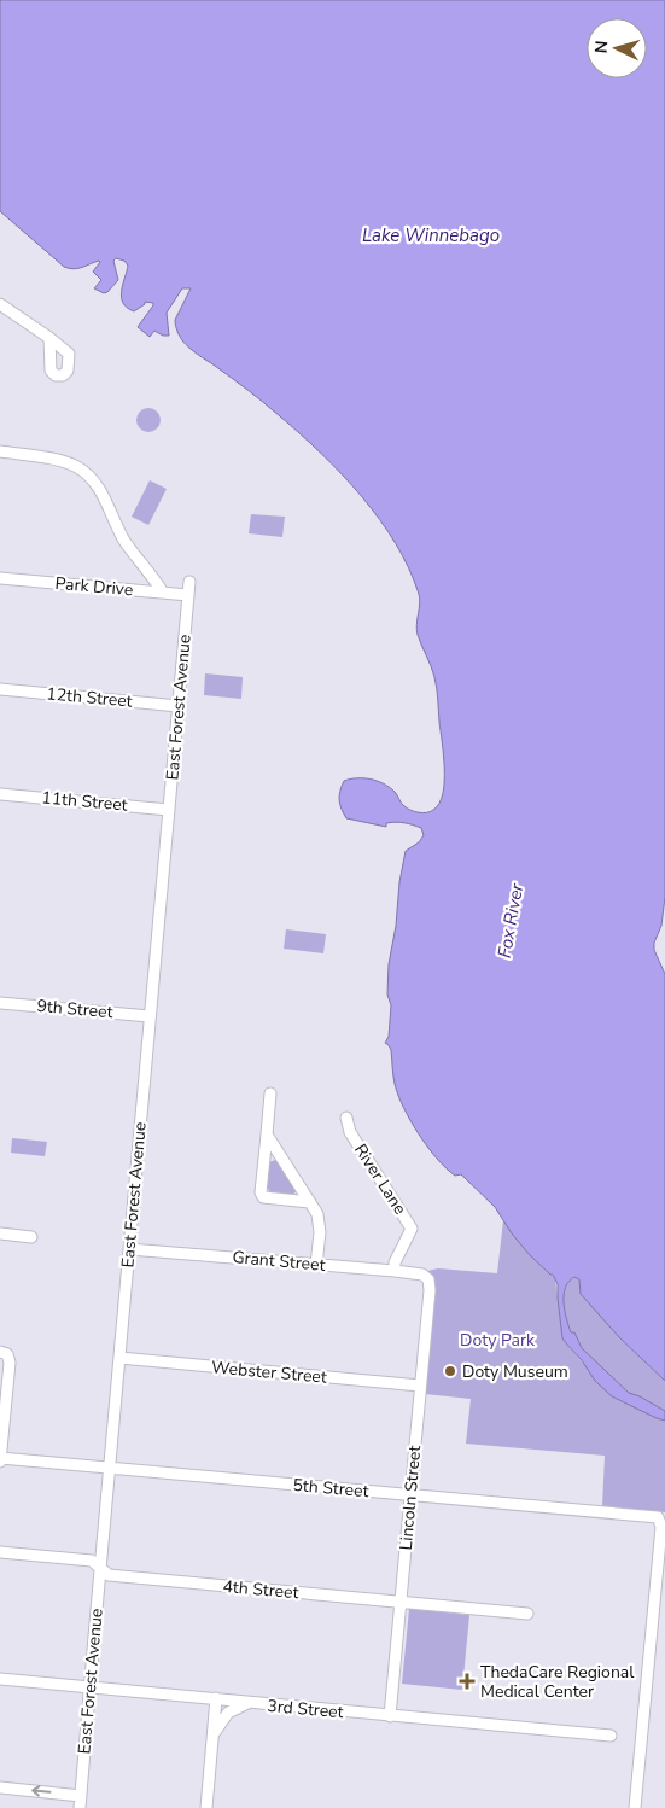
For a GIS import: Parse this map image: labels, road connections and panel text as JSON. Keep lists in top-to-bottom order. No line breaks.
{"streets":{"street":["Park Drive","12th Street","East Forest Avenue","11th Street","9th Street","River Lane","Grant Street","Webster Street","5th Street","Lincoln Street","4th Street","3rd Street"]},"crossings":[["Park Drive","East Forest Avenue"],["12th Street","East Forest Avenue"],["East Forest Avenue","11th Street"],["East Forest Avenue","9th Street"],["East Forest Avenue","Grant Street"],["East Forest Avenue","Webster Street"],["East Forest Avenue","5th Street"],["East Forest Avenue","4th Street"],["East Forest Avenue","3rd Street"],["River Lane","Grant Street"],["Grant Street","Lincoln Street"],["Webster Street","Lincoln Street"],["5th Street","Lincoln Street"],["Lincoln Street","4th Street"],["Lincoln Street","3rd Street"]],"water":["Lake Winnebago","Fox River"],"parks":["Doty Park"],"places":{"other":["Doty Museum"],"health":["ThedaCare Regional Medical Center"]},"north":"left"}
